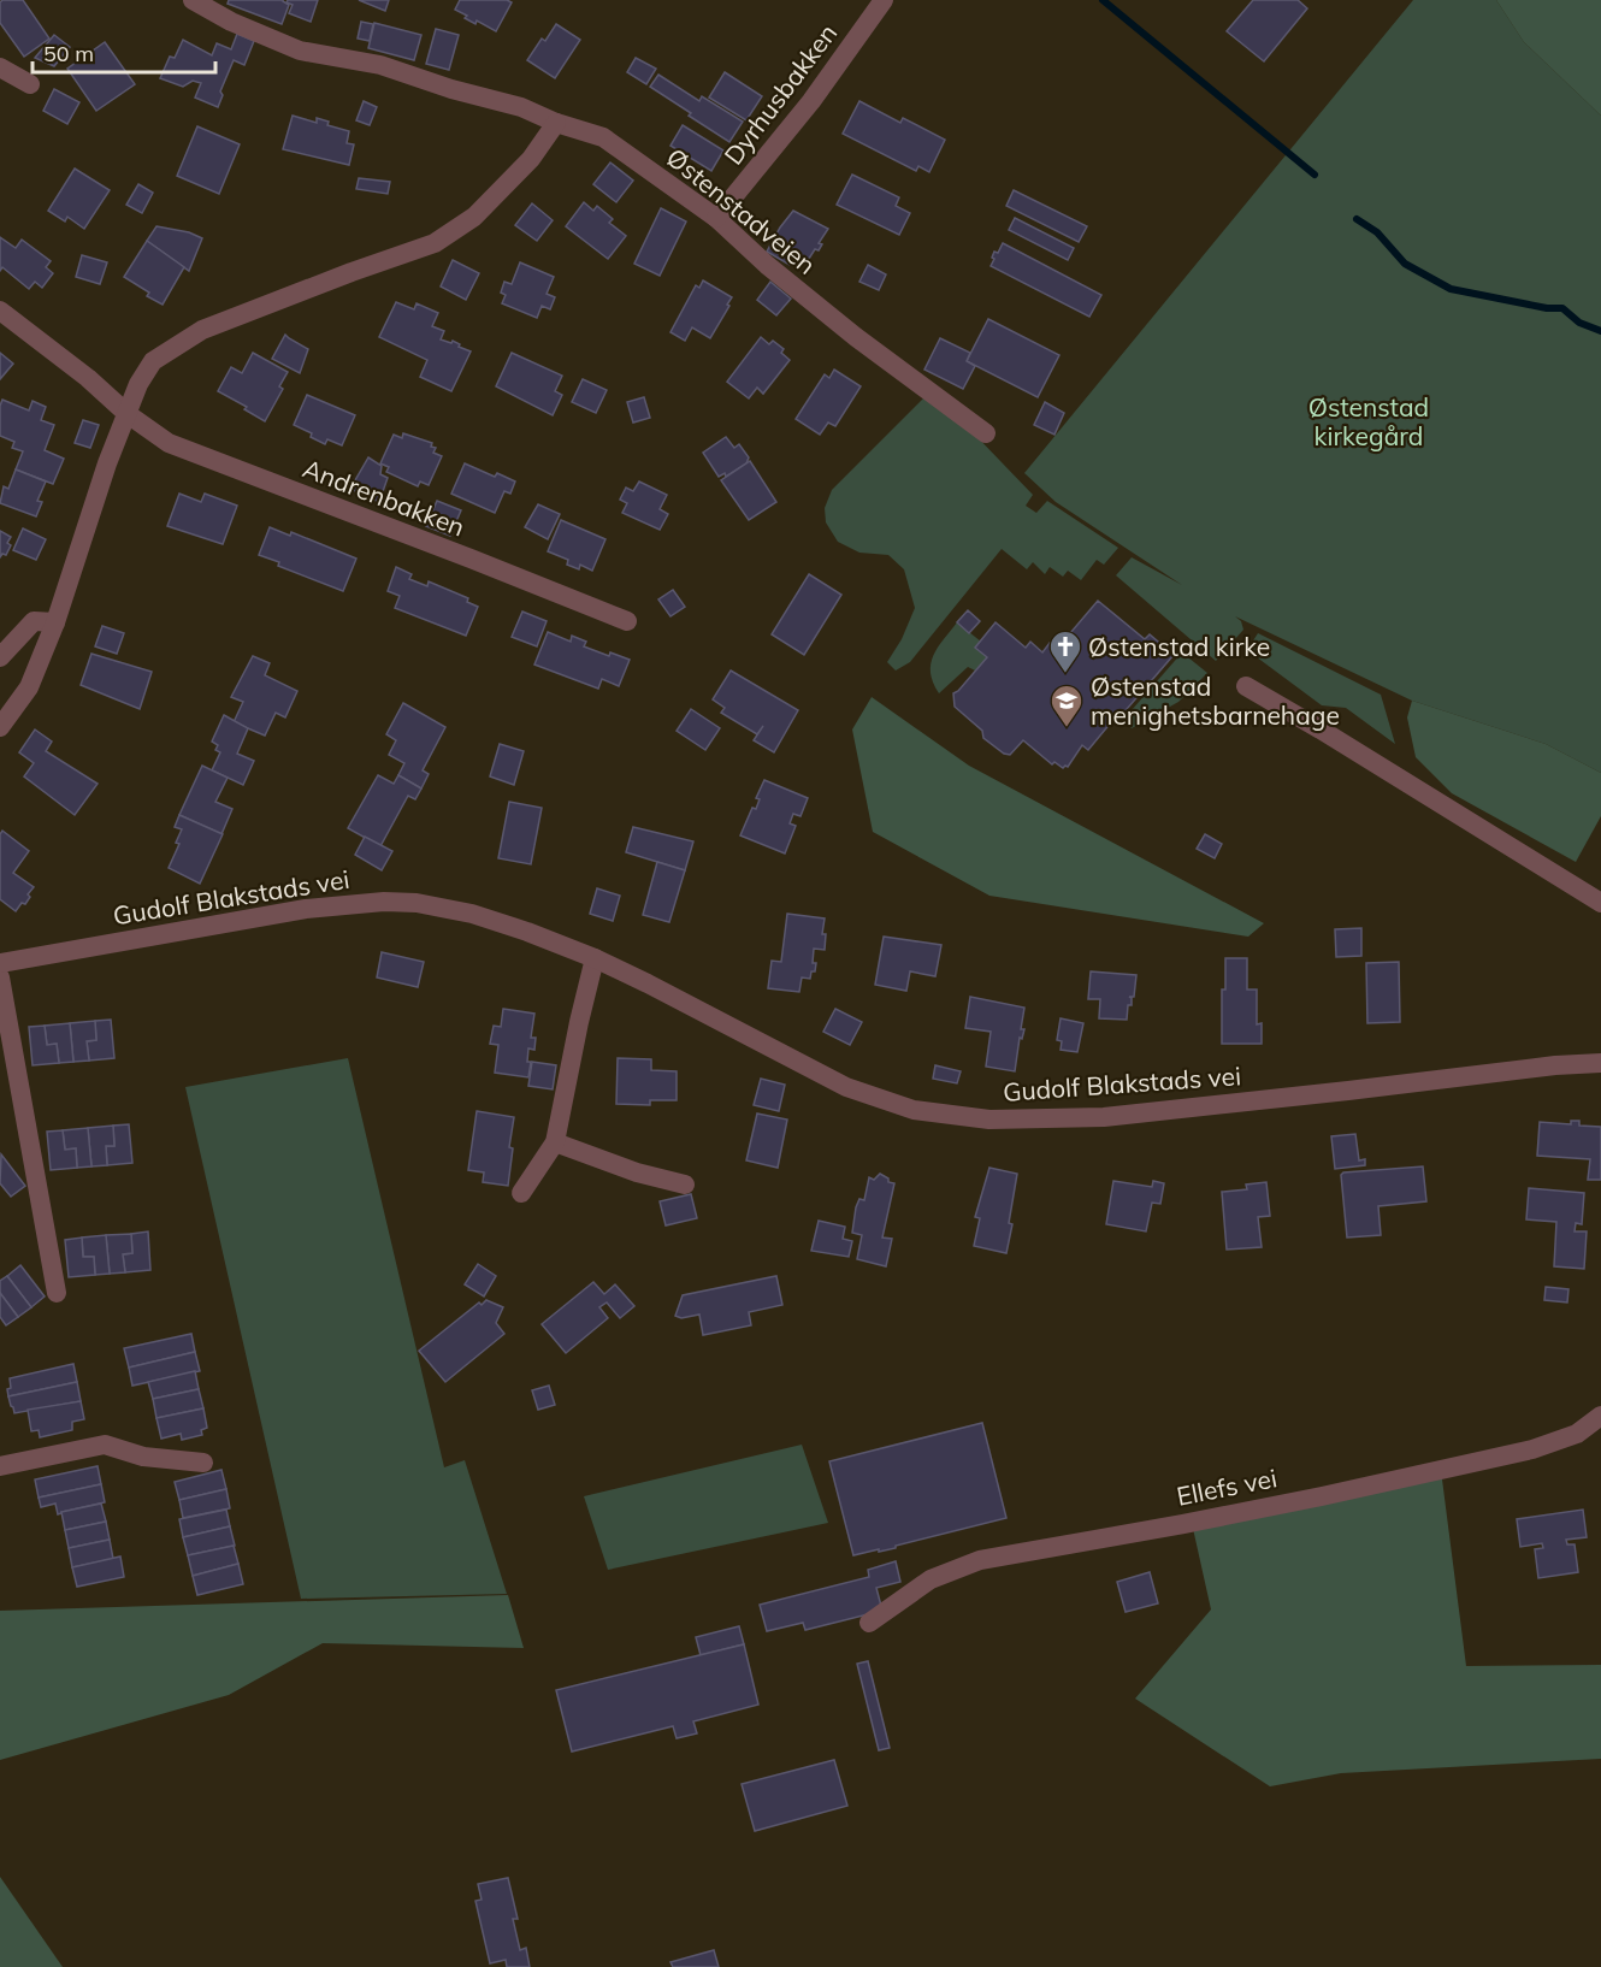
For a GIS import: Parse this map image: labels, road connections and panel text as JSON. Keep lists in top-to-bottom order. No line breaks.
{"streets":{"street":["Dyrhusbakken","Østenstadveien","Andrenbakken","Gudolf Blakstads vei","Ellefs vei"]},"crossings":[["Dyrhusbakken","Østenstadveien"]],"parks":["Østenstad kirkegård"],"places":{"church":["Østenstad kirke"],"school or university":["Østenstad menighetsbarnehage"]},"scale_bar":"50 m"}
